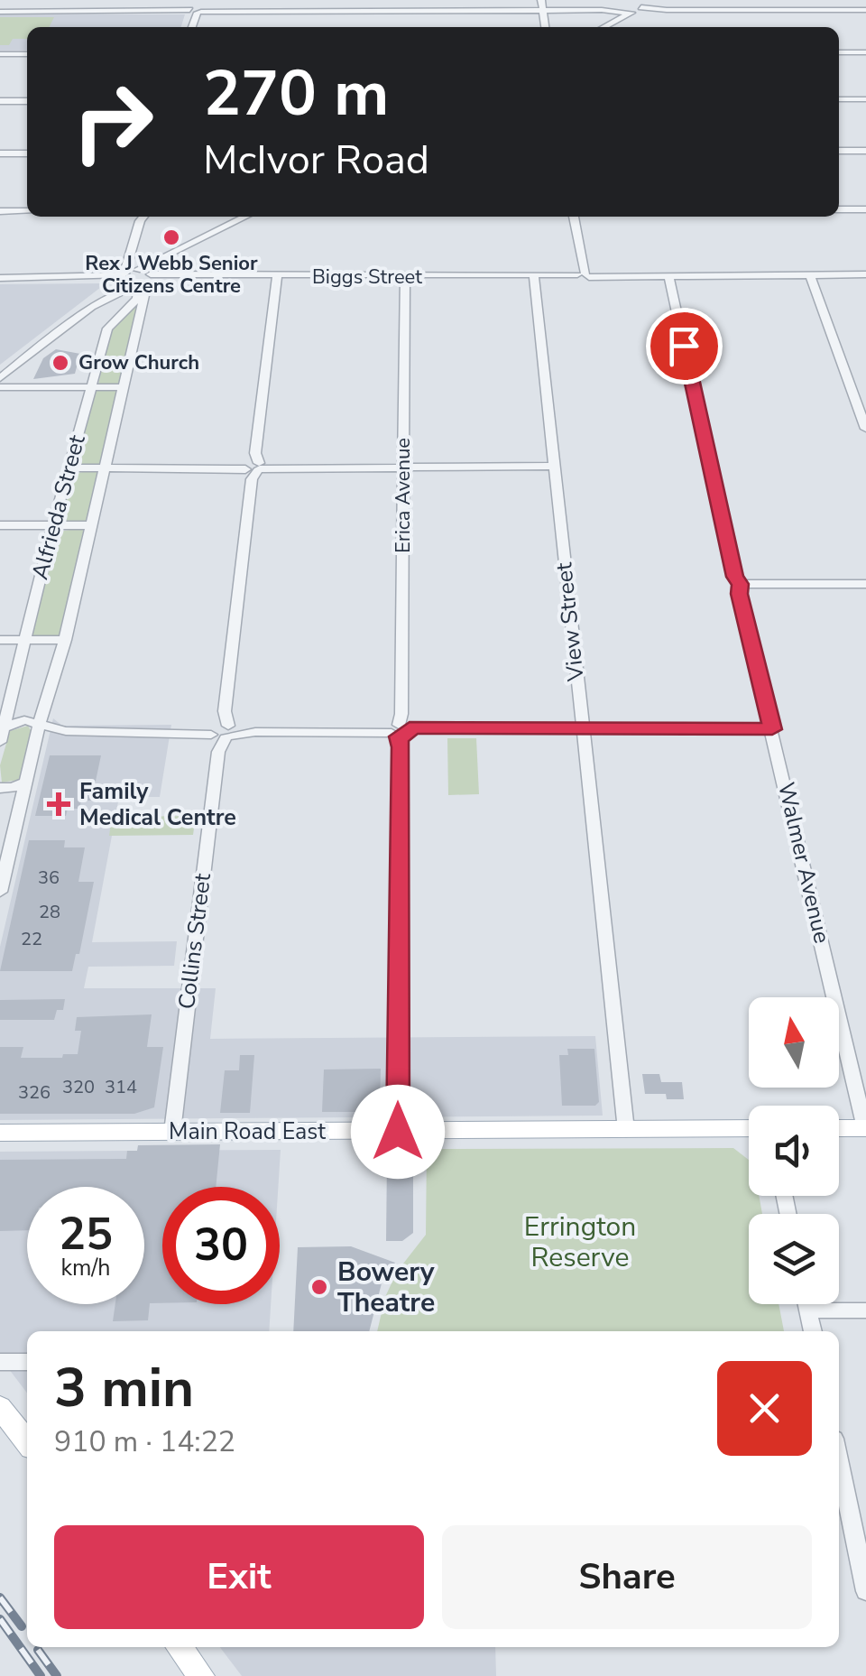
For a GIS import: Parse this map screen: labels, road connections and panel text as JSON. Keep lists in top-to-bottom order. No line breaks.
{"streets":{"main road":["Main Road East"],"street":["Biggs Street","Erica Avenue","Alfrieda Street","View Street","Walmer Avenue","Collins Street"]},"crossings":[["Biggs Street","Erica Avenue"],["Biggs Street","Alfrieda Street"],["Biggs Street","View Street"],["Biggs Street","Walmer Avenue"],["Biggs Street","Collins Street"],["Erica Avenue","Main Road East"],["View Street","Main Road East"],["Collins Street","Main Road East"]],"parks":["Errington Reserve"],"places":{"other":["Rex J Webb Senior Citizens Centre","Grow Church","Bowery Theatre"],"health":["Family Medical Centre"]},"house_numbers":["36","28","22","320","314","326"],"north":"top","page":{"turn":["270 m","McIvor Road"],"speed":"25 km/h","limit":"30","heading":["3 min","910 m · 14:22"],"buttons":["Exit","Share"]}}
